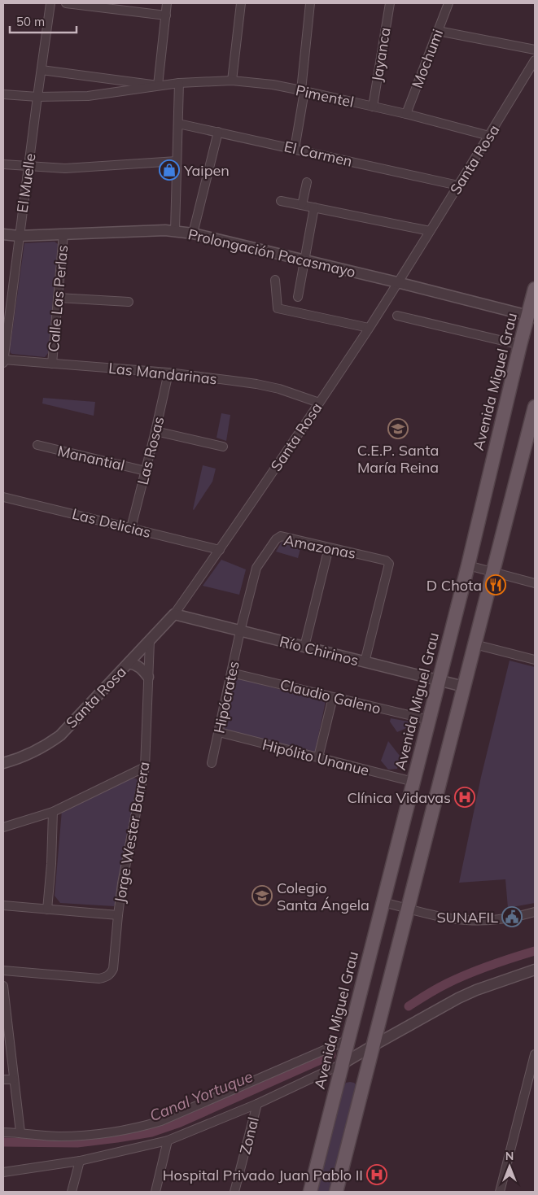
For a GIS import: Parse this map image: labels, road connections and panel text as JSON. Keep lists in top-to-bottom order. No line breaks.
{"streets":{"main road":["Avenida Miguel Grau"],"street":["Jayanca","Mochumi","Pimentel","El Carmen","Santa Rosa","El Muelle","Prolongación Pacasmayo","Calle Las Perlas","Las Mandarinas","Las Rosas","Manantial","Las Delicias","Amazonas","Río Chirinos","Claudio Galeno","Hipócrates","Hipólito Unanue","Jorge Wester Barrera","Zonal"]},"crossings":[["Jayanca","Pimentel"],["Mochumi","Pimentel"],["Pimentel","Santa Rosa"],["Pimentel","El Muelle"],["El Carmen","Santa Rosa"],["Santa Rosa","Prolongación Pacasmayo"],["Santa Rosa","Las Mandarinas"],["Santa Rosa","Las Delicias"],["Santa Rosa","Río Chirinos"],["Santa Rosa","Jorge Wester Barrera"],["El Muelle","Prolongación Pacasmayo"],["El Muelle","Las Mandarinas"],["Prolongación Pacasmayo","Calle Las Perlas"],["Prolongación Pacasmayo","Avenida Miguel Grau"],["Calle Las Perlas","Las Mandarinas"],["Las Mandarinas","Las Rosas"],["Avenida Miguel Grau","Río Chirinos"],["Avenida Miguel Grau","Claudio Galeno"],["Avenida Miguel Grau","Hipólito Unanue"],["Las Rosas","Manantial"],["Las Rosas","Las Delicias"],["Amazonas","Río Chirinos"],["Amazonas","Hipócrates"],["Río Chirinos","Hipócrates"],["Claudio Galeno","Hipócrates"],["Hipócrates","Hipólito Unanue"]],"water":["Canal Yortuque"],"places":{"shop":["Yaipen"],"school or university":["C.E.P. Santa María Reina","Colegio Santa Ángela"],"restaurant":["D Chota"],"hospital":["Clínica Vidavas","Hospital Privado Juan Pablo II"],"public building":["SUNAFIL"]},"scale_bar":"50 m","north":"top"}
